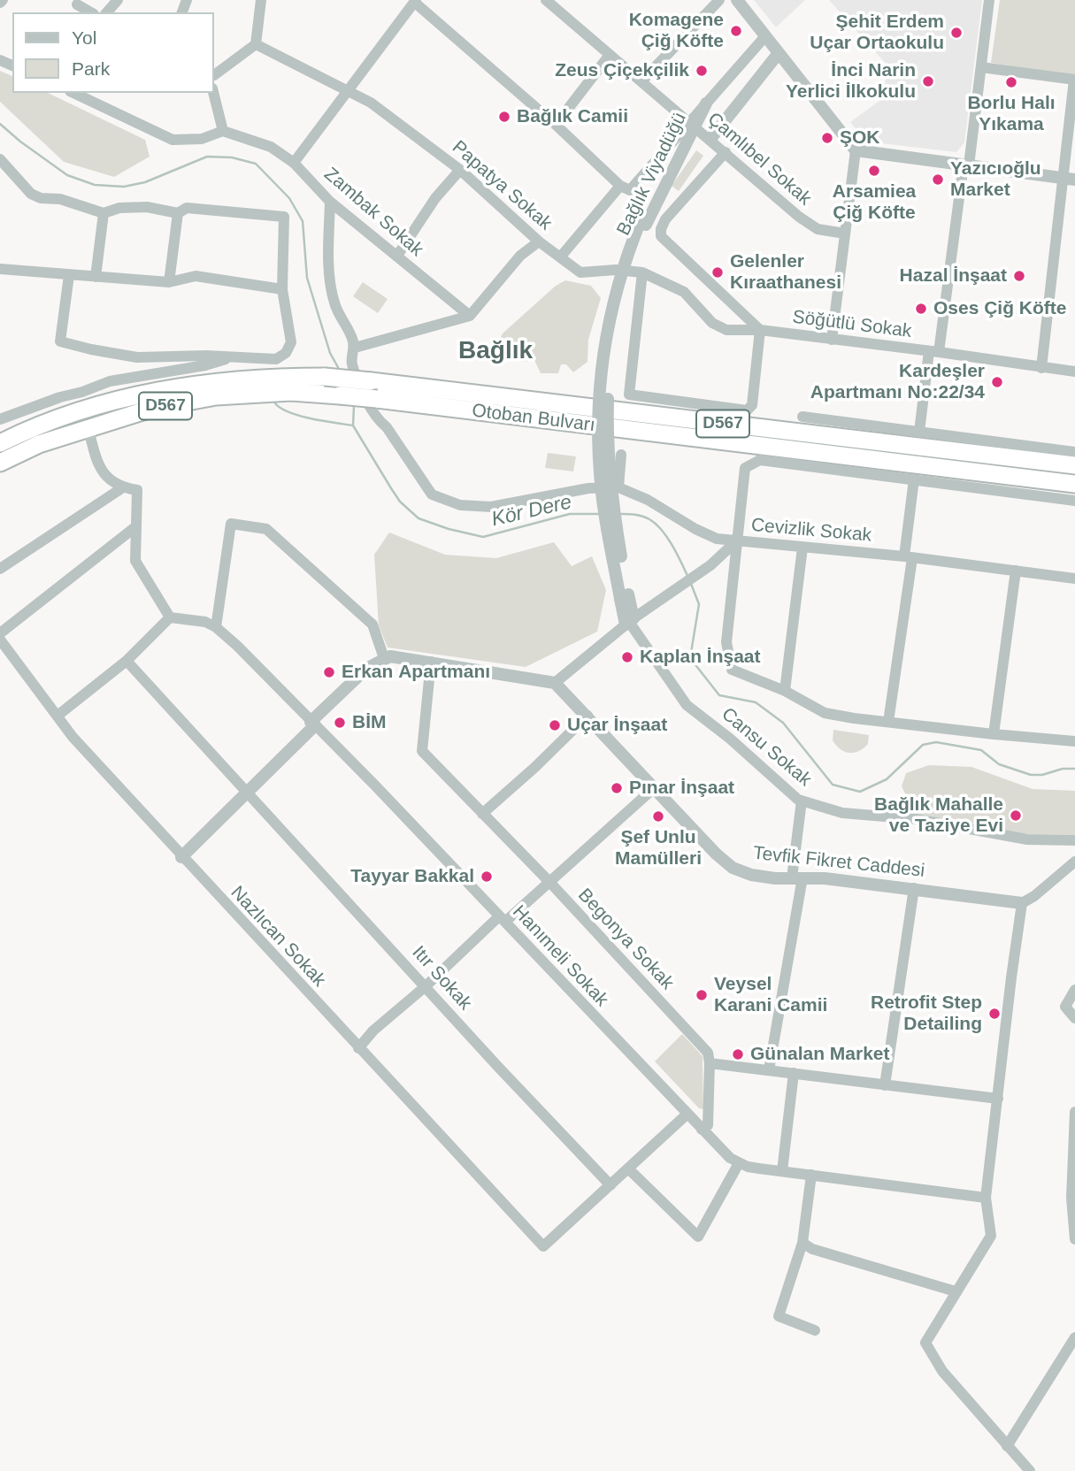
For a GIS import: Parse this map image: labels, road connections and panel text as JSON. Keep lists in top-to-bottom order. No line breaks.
{"streets":{"highway":["D567","Otoban Bulvarı"],"street":["Çamlıbel Sokak","Bağlık Viyadüğü","Papatya Sokak","Zambak Sokak","Söğütlü Sokak","Cevizlik Sokak","Cansu Sokak","Tevfik Fikret Caddesi","Nazlıcan Sokak","Begonya Sokak","Hanımeli Sokak","Itır Sokak"]},"crossings":[["Çamlıbel Sokak","Bağlık Viyadüğü"],["Bağlık Viyadüğü","Cevizlik Sokak"],["Bağlık Viyadüğü","Cansu Sokak"],["Papatya Sokak","Söğütlü Sokak"],["Cevizlik Sokak","Cansu Sokak"],["Cevizlik Sokak","Tevfik Fikret Caddesi"],["Nazlıcan Sokak","Itır Sokak"]],"districts":["Bağlık"],"water":["Kör Dere"],"places":["Komagene Çiğ Köfte","Şehit Erdem Uçar Ortaokulu","Zeus Çiçekçilik","İnci Narin Yerlici İlkokulu","Borlu Halı Yıkama","Bağlık Camii","ŞOK","Arsamiea Çiğ Köfte","Yazıcıoğlu Market","Gelenler Kıraathanesi","Hazal İnşaat","Oses Çiğ Köfte","Kardeşler Apartmanı No:22/34","Kaplan İnşaat","Erkan Apartmanı","BİM","Uçar İnşaat","Pınar İnşaat","Bağlık Mahalle ve Taziye Evi","Şef Unlu Mamülleri","Tayyar Bakkal","Veysel Karani Camii","Retrofit Step Detailing","Günalan Market"],"legend":["Yol","Park"]}
